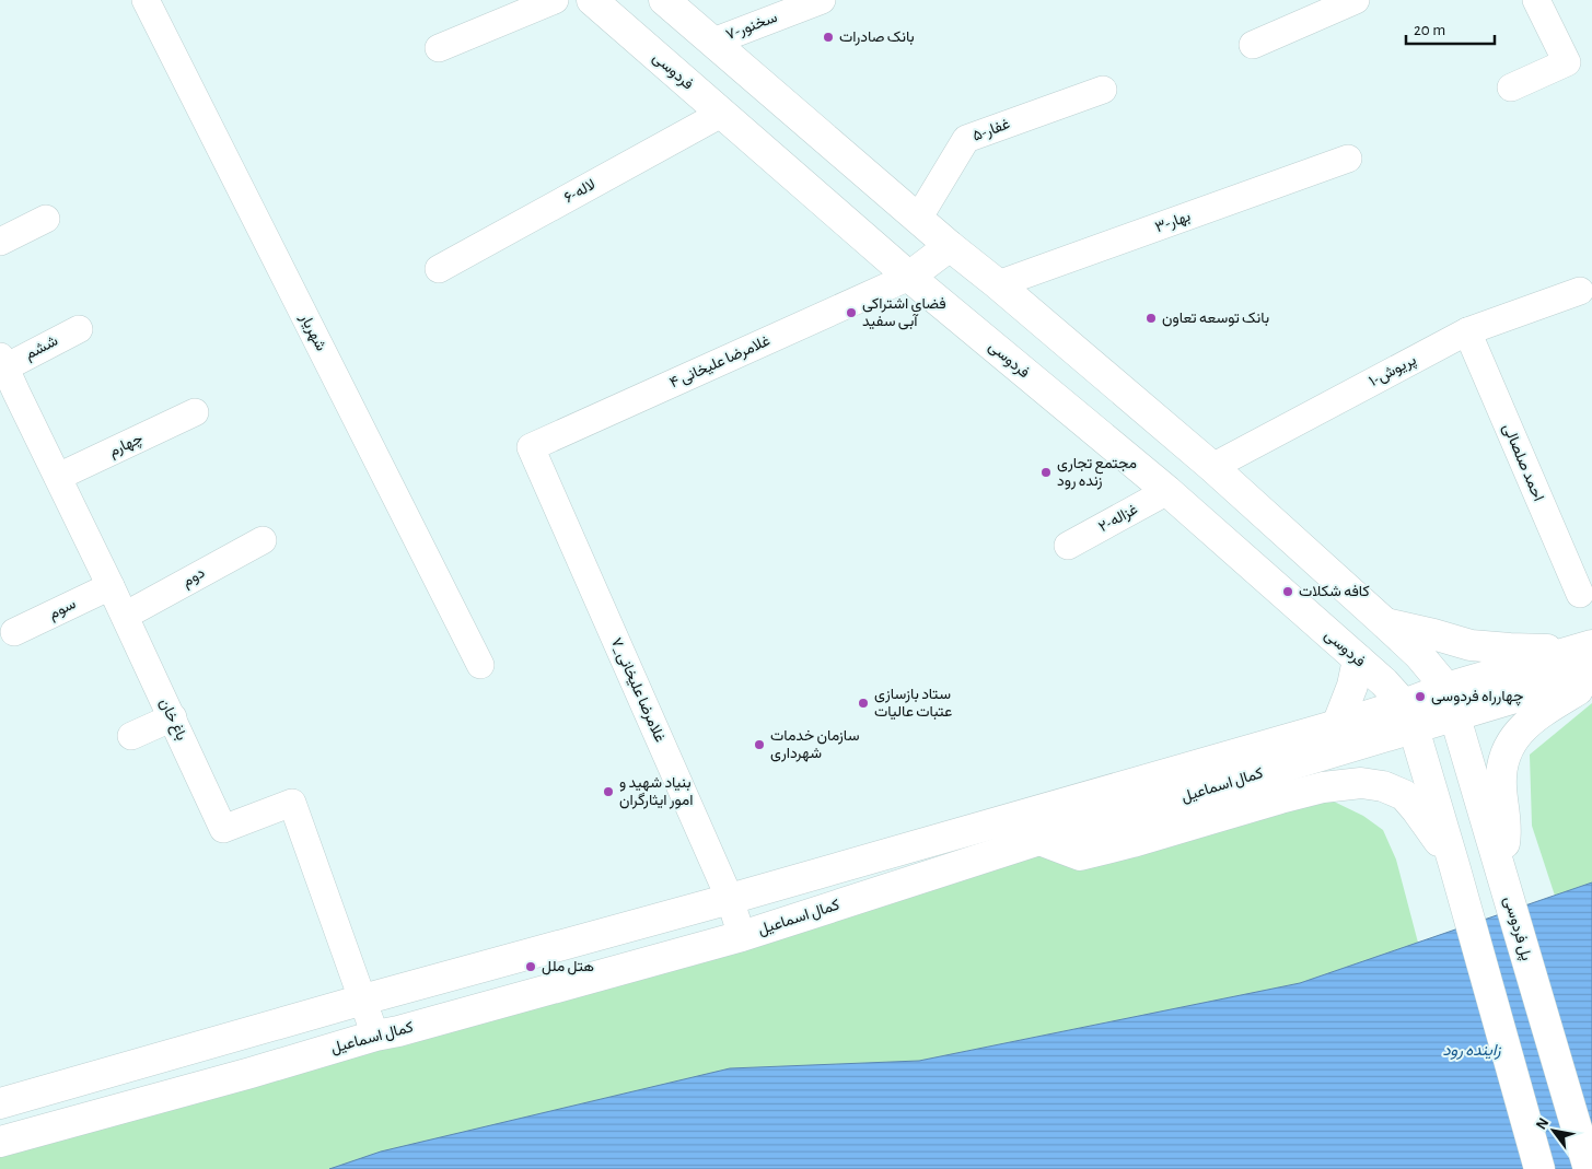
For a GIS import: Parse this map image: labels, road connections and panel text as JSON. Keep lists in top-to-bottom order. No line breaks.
{"streets":{"main road":["فردوسی","کمال اسماعیل","پل فردوسی"],"street":["۷-سخنور","۵-غفار","۶-لاله","۳-بهار","شهریار","ششم","۴ غلامرضا علیخانی","۱-پریوش","چهارم","احمد صلصالی","۲-غزاله","دوم","سوم","۷_غلامرضا علیخانی","باغ خان"]},"crossings":[["فردوسی","۶-لاله"],["فردوسی","۴ غلامرضا علیخانی"],["فردوسی","۲-غزاله"],["فردوسی","کمال اسماعیل"],["ششم","باغ خان"],["۴ غلامرضا علیخانی","۷_غلامرضا علیخانی"],["۱-پریوش","احمد صلصالی"],["چهارم","باغ خان"],["دوم","باغ خان"],["سوم","باغ خان"],["۷_غلامرضا علیخانی","کمال اسماعیل"],["باغ خان","کمال اسماعیل"],["کمال اسماعیل","پل فردوسی"]],"water":["زاینده رود"],"places":["بانک صادرات","فضای اشتراکی آبی سفید","بانک توسعه تعاون","مجتمع تجاری زنده رود","کافه شکلات","چهارراه فردوسی","ستاد بازسازی عتبات عالیات","سازمان خدمات شهرداری","بنیاد شهید و امور ایثارگران","هتل ملل"],"scale_bar":"20 m","north":"top left"}
